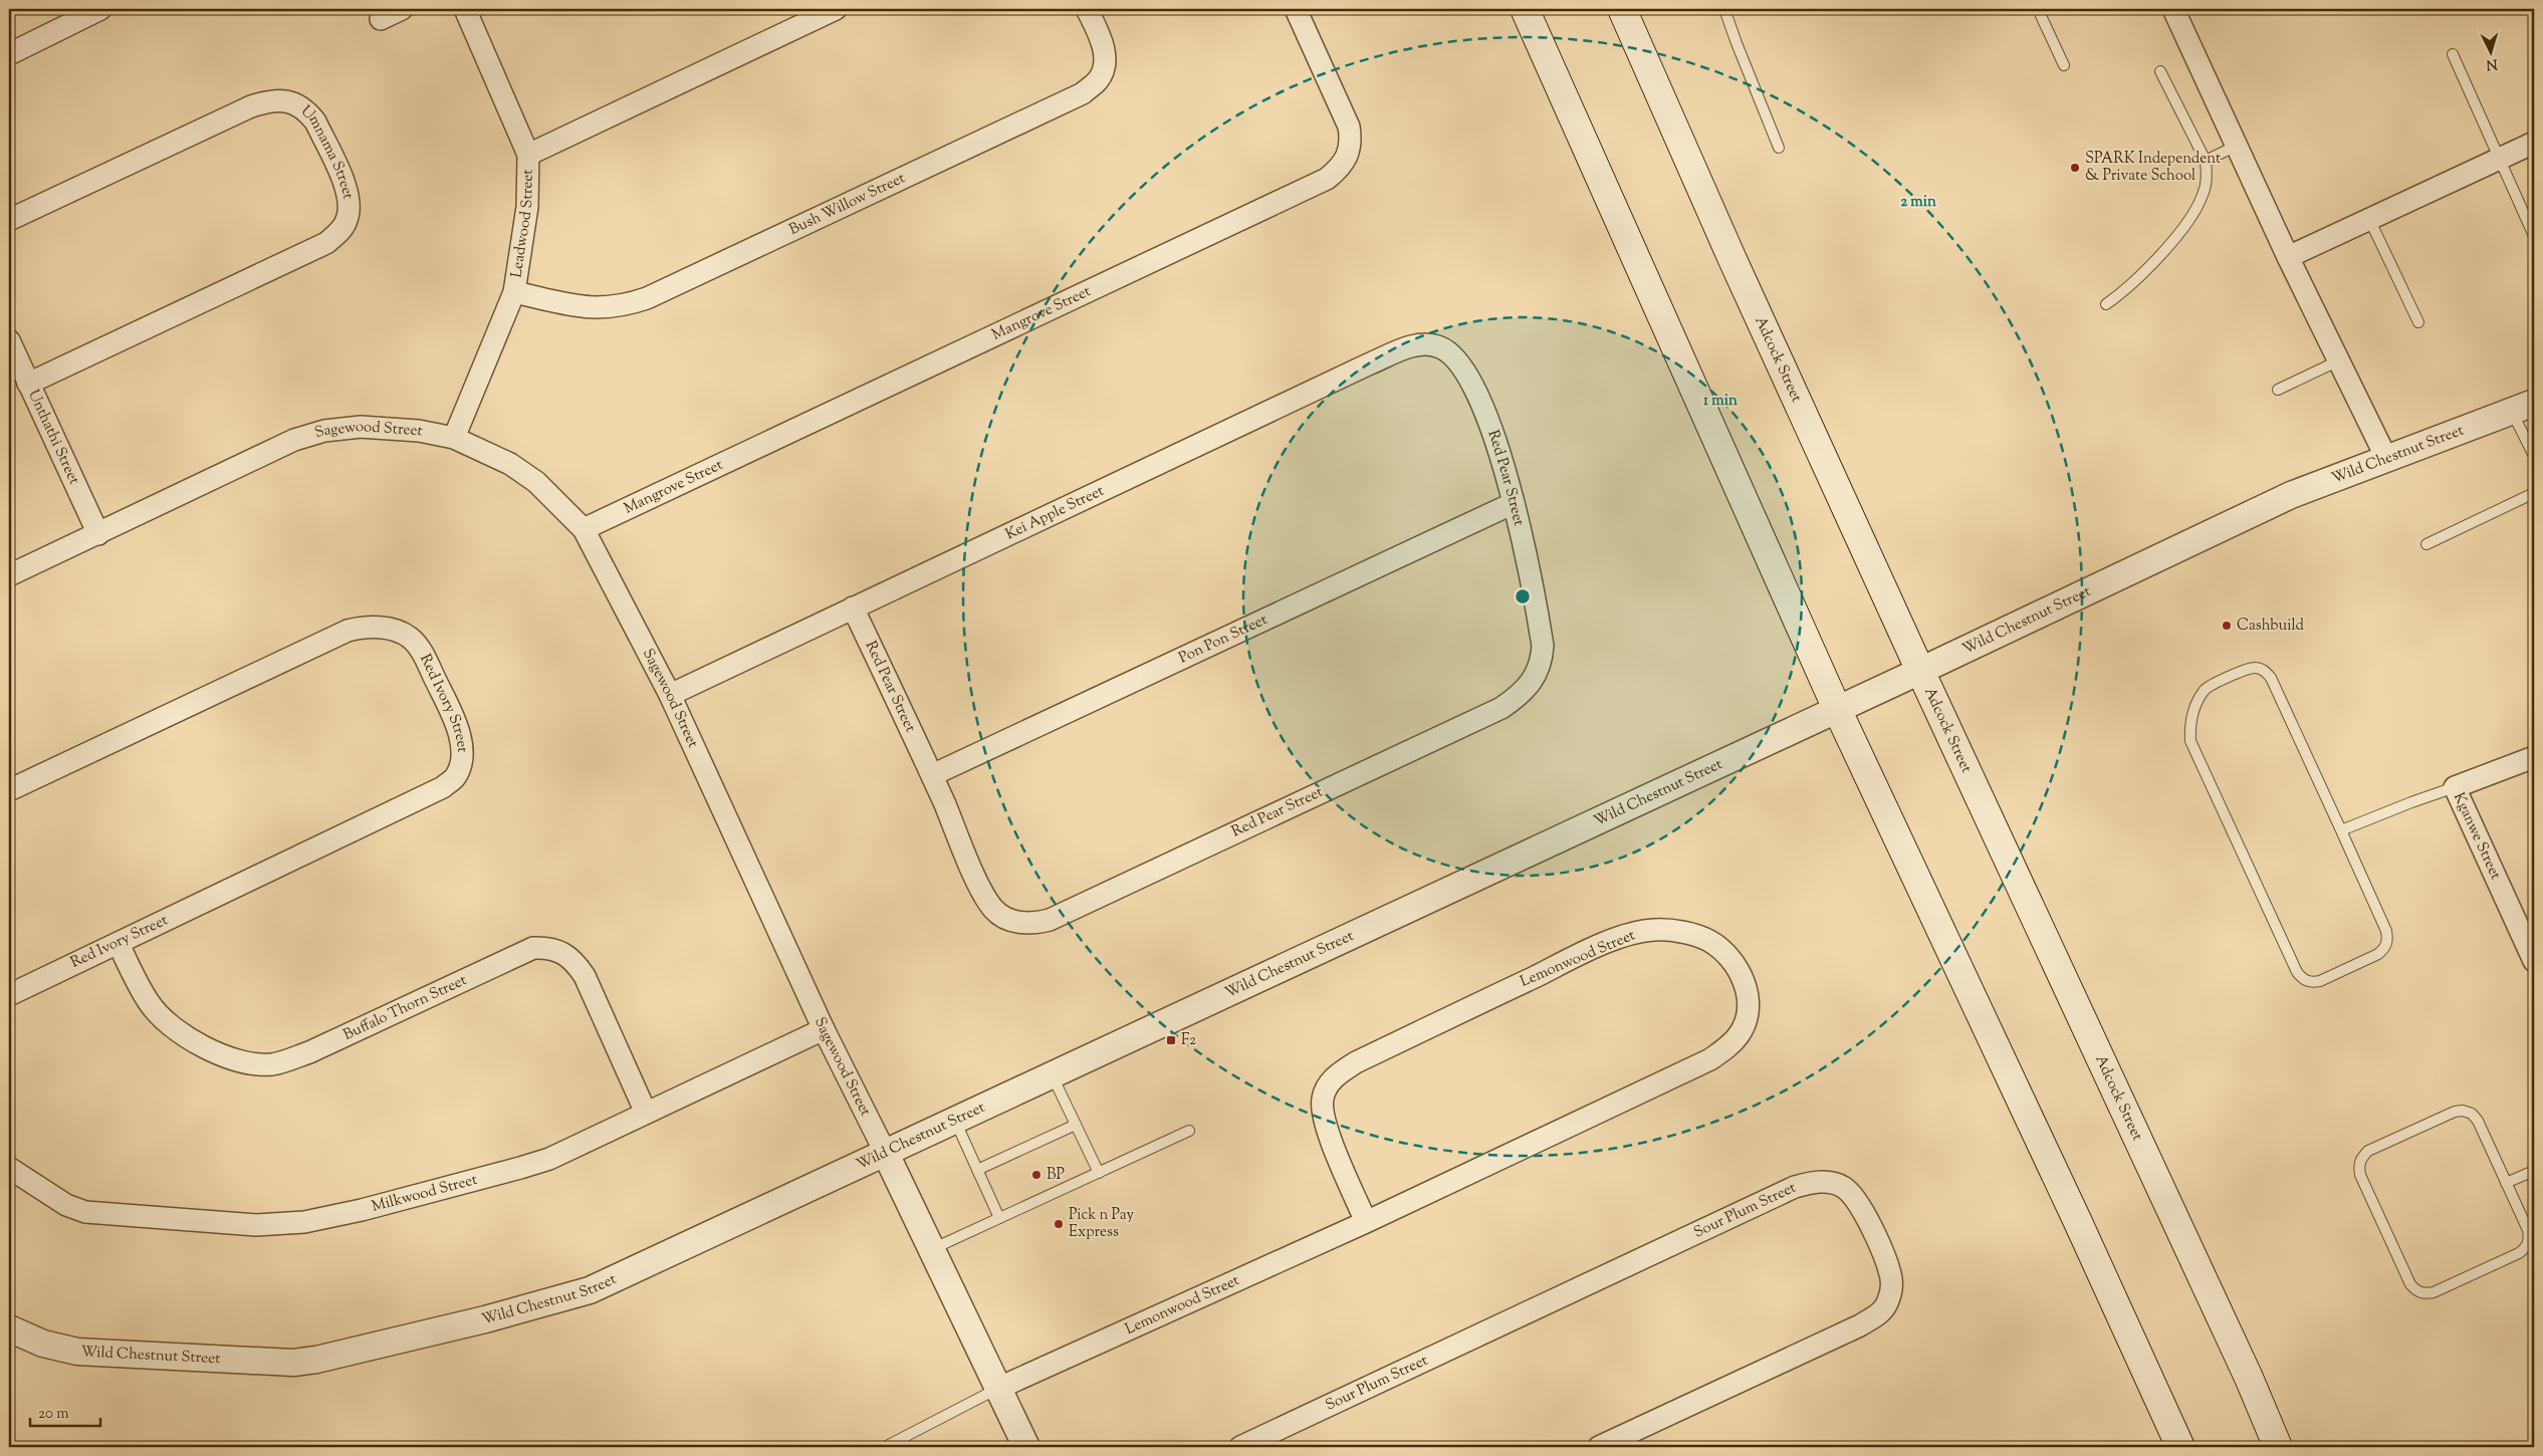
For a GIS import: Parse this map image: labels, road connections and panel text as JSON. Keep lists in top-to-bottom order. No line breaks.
{"streets":{"main road":["Adcock Street"],"street":["Umnama Street","Bush Willow Street","Leadwood Street","Mangrove Street","Sagewood Street","Unthathi Street","Wild Chestnut Street","Red Pear Street","Kei Apple Street","Pon Pon Street","Red Ivory Street","Kganwe Street","Lemonwood Street","Buffalo Thorn Street","Milkwood Street","Sour Plum Street"]},"crossings":[["Umnama Street","Unthathi Street"],["Bush Willow Street","Leadwood Street"],["Leadwood Street","Sagewood Street"],["Mangrove Street","Sagewood Street"],["Adcock Street","Wild Chestnut Street"],["Sagewood Street","Unthathi Street"],["Sagewood Street","Wild Chestnut Street"],["Sagewood Street","Kei Apple Street"],["Sagewood Street","Lemonwood Street"],["Sagewood Street","Milkwood Street"],["Red Pear Street","Kei Apple Street"],["Red Pear Street","Pon Pon Street"],["Red Ivory Street","Buffalo Thorn Street"],["Buffalo Thorn Street","Milkwood Street"]],"places":{"other":["SPARK Independent & Private School","Cashbuild","BP","Pick n Pay Express"],"transit":["F2"]},"scale_bar":"20 m","north":"bottom","rings":["2 min","1 min"]}
